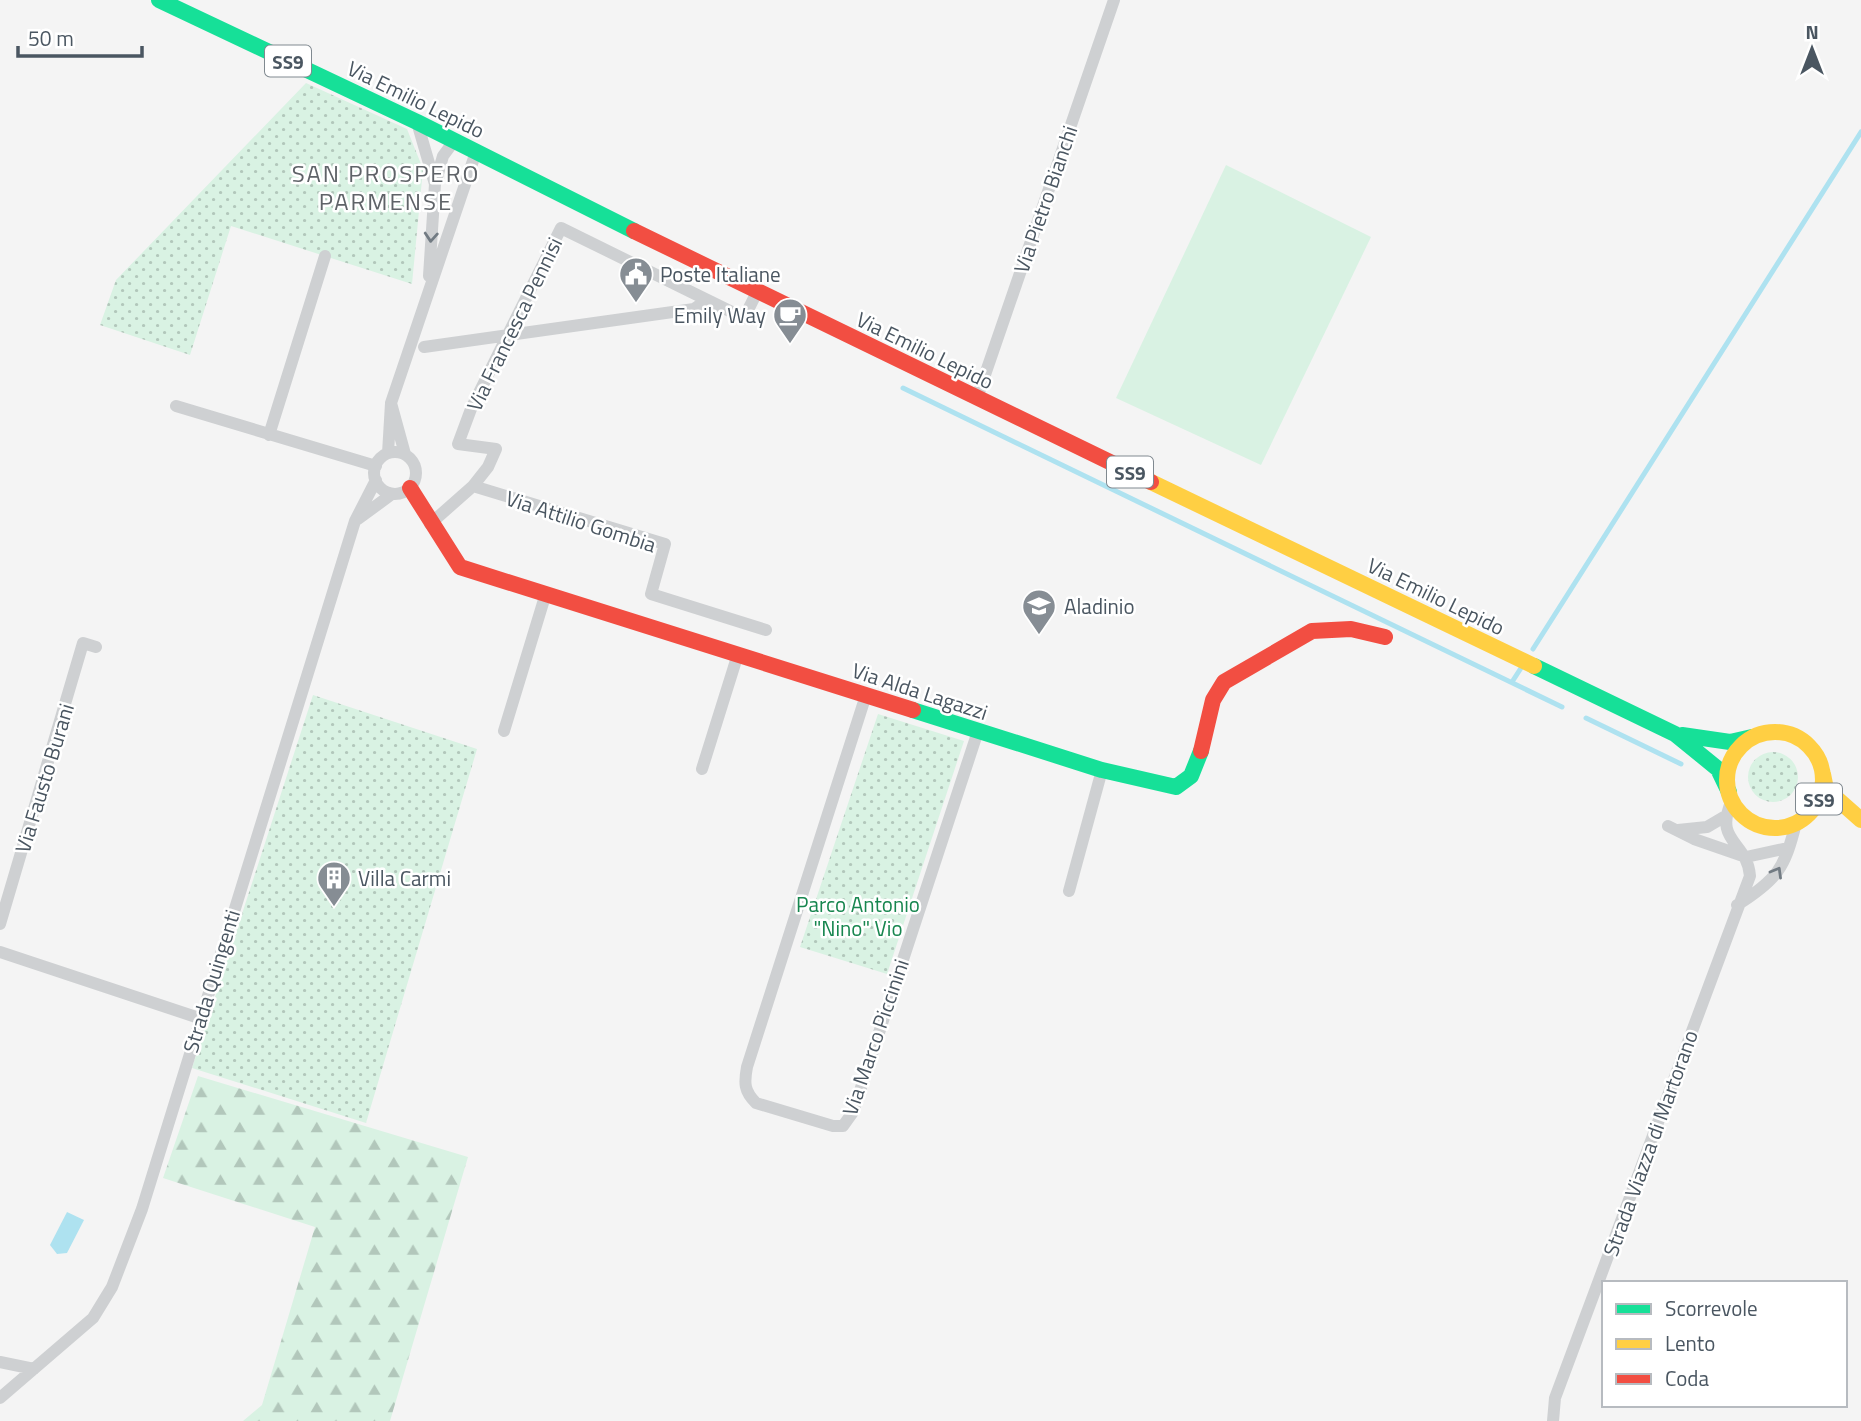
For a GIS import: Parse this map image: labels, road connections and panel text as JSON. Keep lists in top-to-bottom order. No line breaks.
{"streets":{"main road":["SS9","Via Emilio Lepido","Via Alda Lagazzi"],"street":["Via Pietro Bianchi","Via Francesca Pennisi","Via Attilio Gombia","Via Fausto Burani","Strada Quingenti","Via Marco Piccinini","Strada Viazza di Martorano"]},"crossings":[["SS9","Via Emilio Lepido"],["Via Emilio Lepido","Via Pietro Bianchi"],["Via Emilio Lepido","Via Francesca Pennisi"],["Via Francesca Pennisi","Via Attilio Gombia"],["Via Alda Lagazzi","Strada Quingenti"],["Via Alda Lagazzi","Via Marco Piccinini"]],"districts":["SAN PROSPERO PARMENSE"],"parks":["Parco Antonio \"Nino\" Vio"],"places":{"public building":["Poste Italiane"],"cafe":["Emily Way"],"school or university":["Aladinio"],"building":["Villa Carmi"]},"legend":["Scorrevole","Lento","Coda"],"scale_bar":"50 m","north":"top"}
